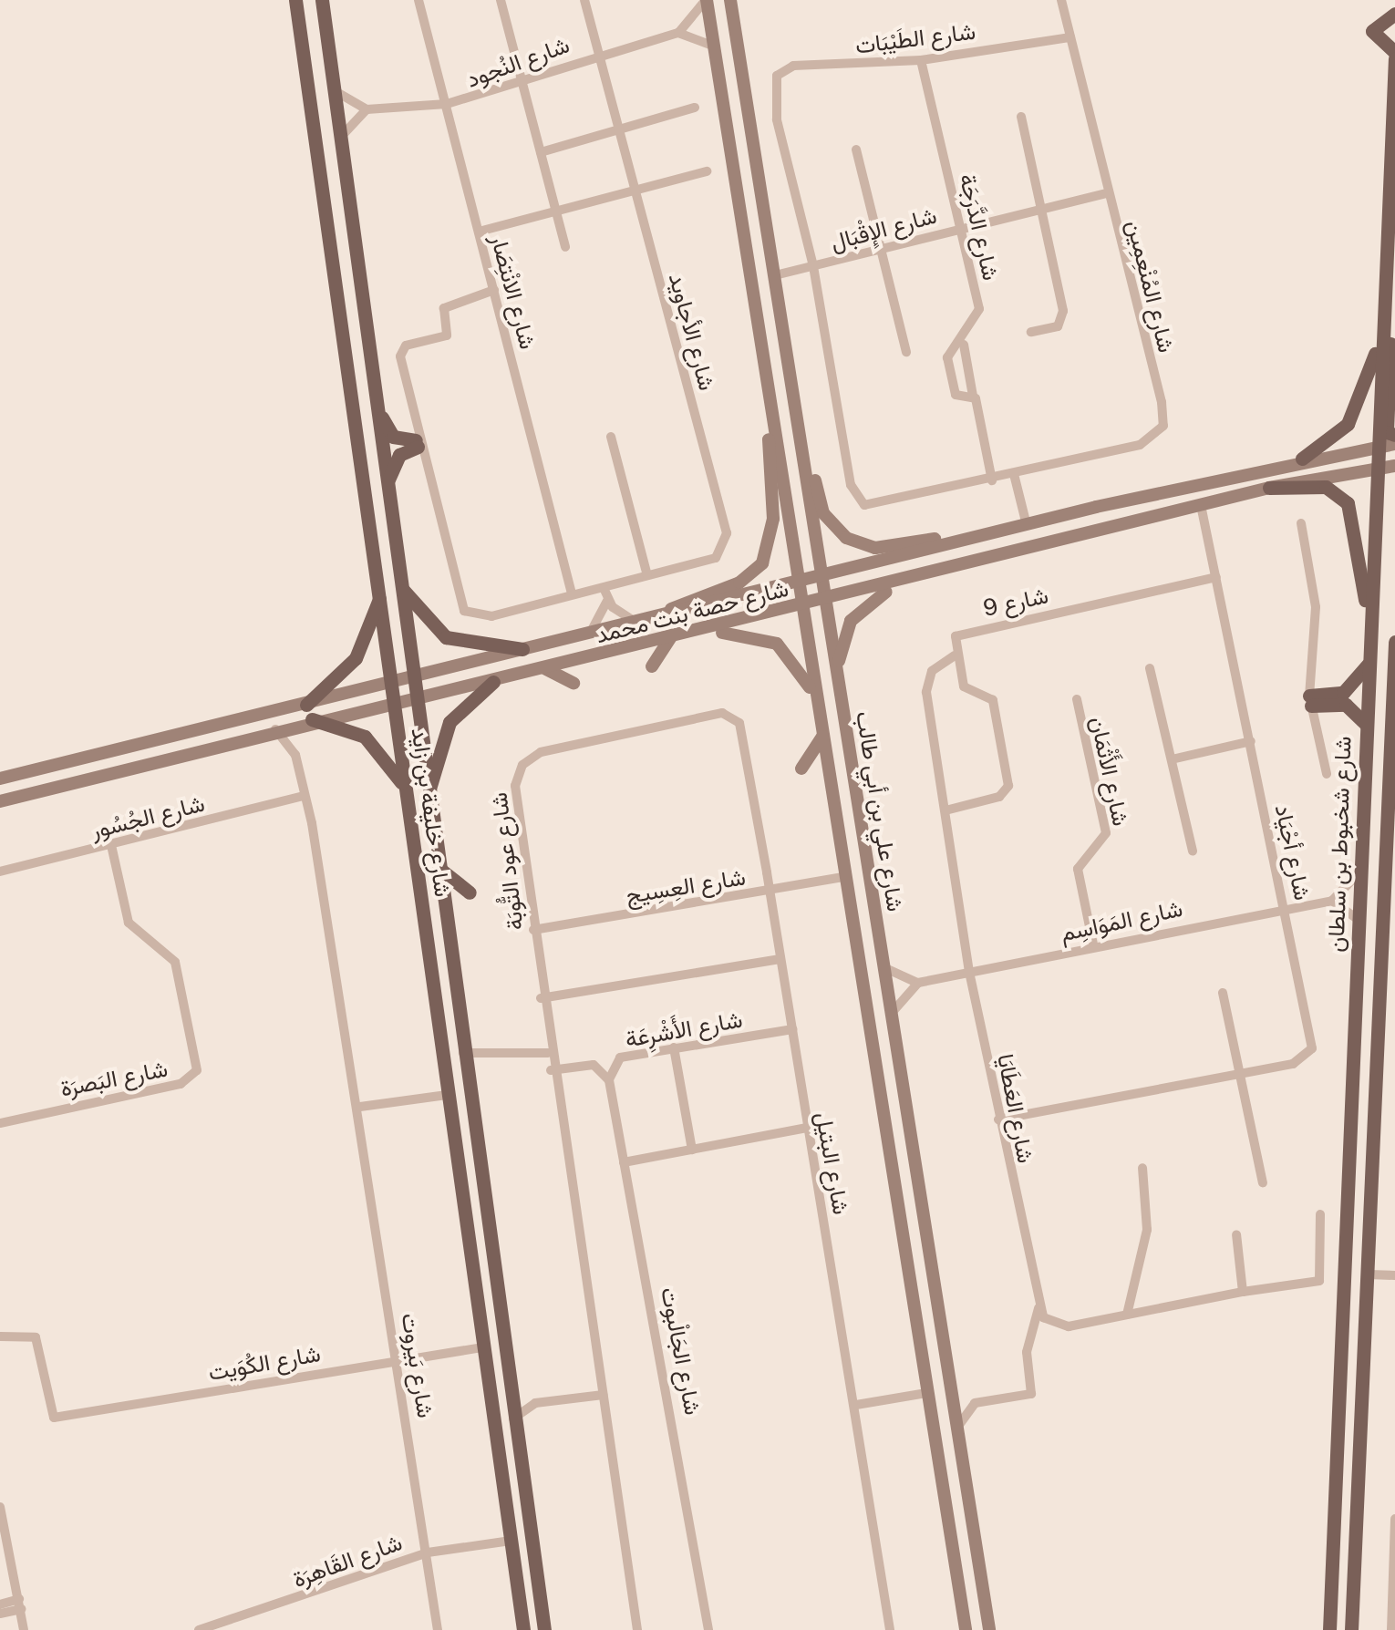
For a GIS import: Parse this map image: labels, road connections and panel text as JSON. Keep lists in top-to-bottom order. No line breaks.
{"streets":{"main road":["شارع حصة بنت محمد","شارع علي بن أبي طالب","شارع خليفة بن زايد","شارع شخبوط بن سلطان"],"street":["شارع الطَيْبَات","شارع النُجود","شارع الدَّرَجَة","شارع الإِقْبَال","شارع المُنْعِمِين","شارع الانْتِصَار","شارع الأجاويد","شارع 9","شارع الأَثْمَان","شارع الجُسُور","شارع أجْيَاد","شارع عود التُّوبَة","شارع العِسِيج","شارع المَوَاسِم","شارع الأَشْرِعَة","شارع البَصرَة","شارع العَطَايَا","شارع البتيل","شارع الجَالْبوت","شارع الكُوَيت","شارع بَيروت","شارع القَاهِرَة"]},"crossings":[["شارع الطَيْبَات","شارع الدَّرَجَة"],["شارع الطَيْبَات","شارع المُنْعِمِين"],["شارع النُجود","شارع الانْتِصَار"],["شارع النُجود","شارع الأجاويد"],["شارع الدَّرَجَة","شارع الإِقْبَال"],["شارع الدَّرَجَة","شارع المُنْعِمِين"],["شارع الإِقْبَال","شارع المُنْعِمِين"],["شارع الإِقْبَال","شارع علي بن أبي طالب"],["شارع الانْتِصَار","شارع الأجاويد"],["شارع 9","شارع أجْيَاد"],["شارع 9","شارع العَطَايَا"],["شارع حصة بنت محمد","شارع علي بن أبي طالب"],["شارع حصة بنت محمد","شارع خليفة بن زايد"],["شارع حصة بنت محمد","شارع شخبوط بن سلطان"],["شارع حصة بنت محمد","شارع أجْيَاد"],["شارع حصة بنت محمد","شارع بَيروت"],["شارع الأَثْمَان","شارع المَوَاسِم"],["شارع علي بن أبي طالب","شارع العِسِيج"],["شارع خليفة بن زايد","شارع الكُوَيت"],["شارع خليفة بن زايد","شارع القَاهِرَة"],["شارع الجُسُور","شارع البَصرَة"],["شارع الجُسُور","شارع بَيروت"],["شارع أجْيَاد","شارع المَوَاسِم"],["شارع أجْيَاد","شارع العَطَايَا"],["شارع عود التُّوبَة","شارع العِسِيج"],["شارع عود التُّوبَة","شارع الأَشْرِعَة"],["شارع عود التُّوبَة","شارع البتيل"],["شارع العِسِيج","شارع البتيل"],["شارع المَوَاسِم","شارع العَطَايَا"],["شارع الأَشْرِعَة","شارع البتيل"],["شارع الأَشْرِعَة","شارع الجَالْبوت"],["شارع الكُوَيت","شارع بَيروت"],["شارع بَيروت","شارع القَاهِرَة"]]}
